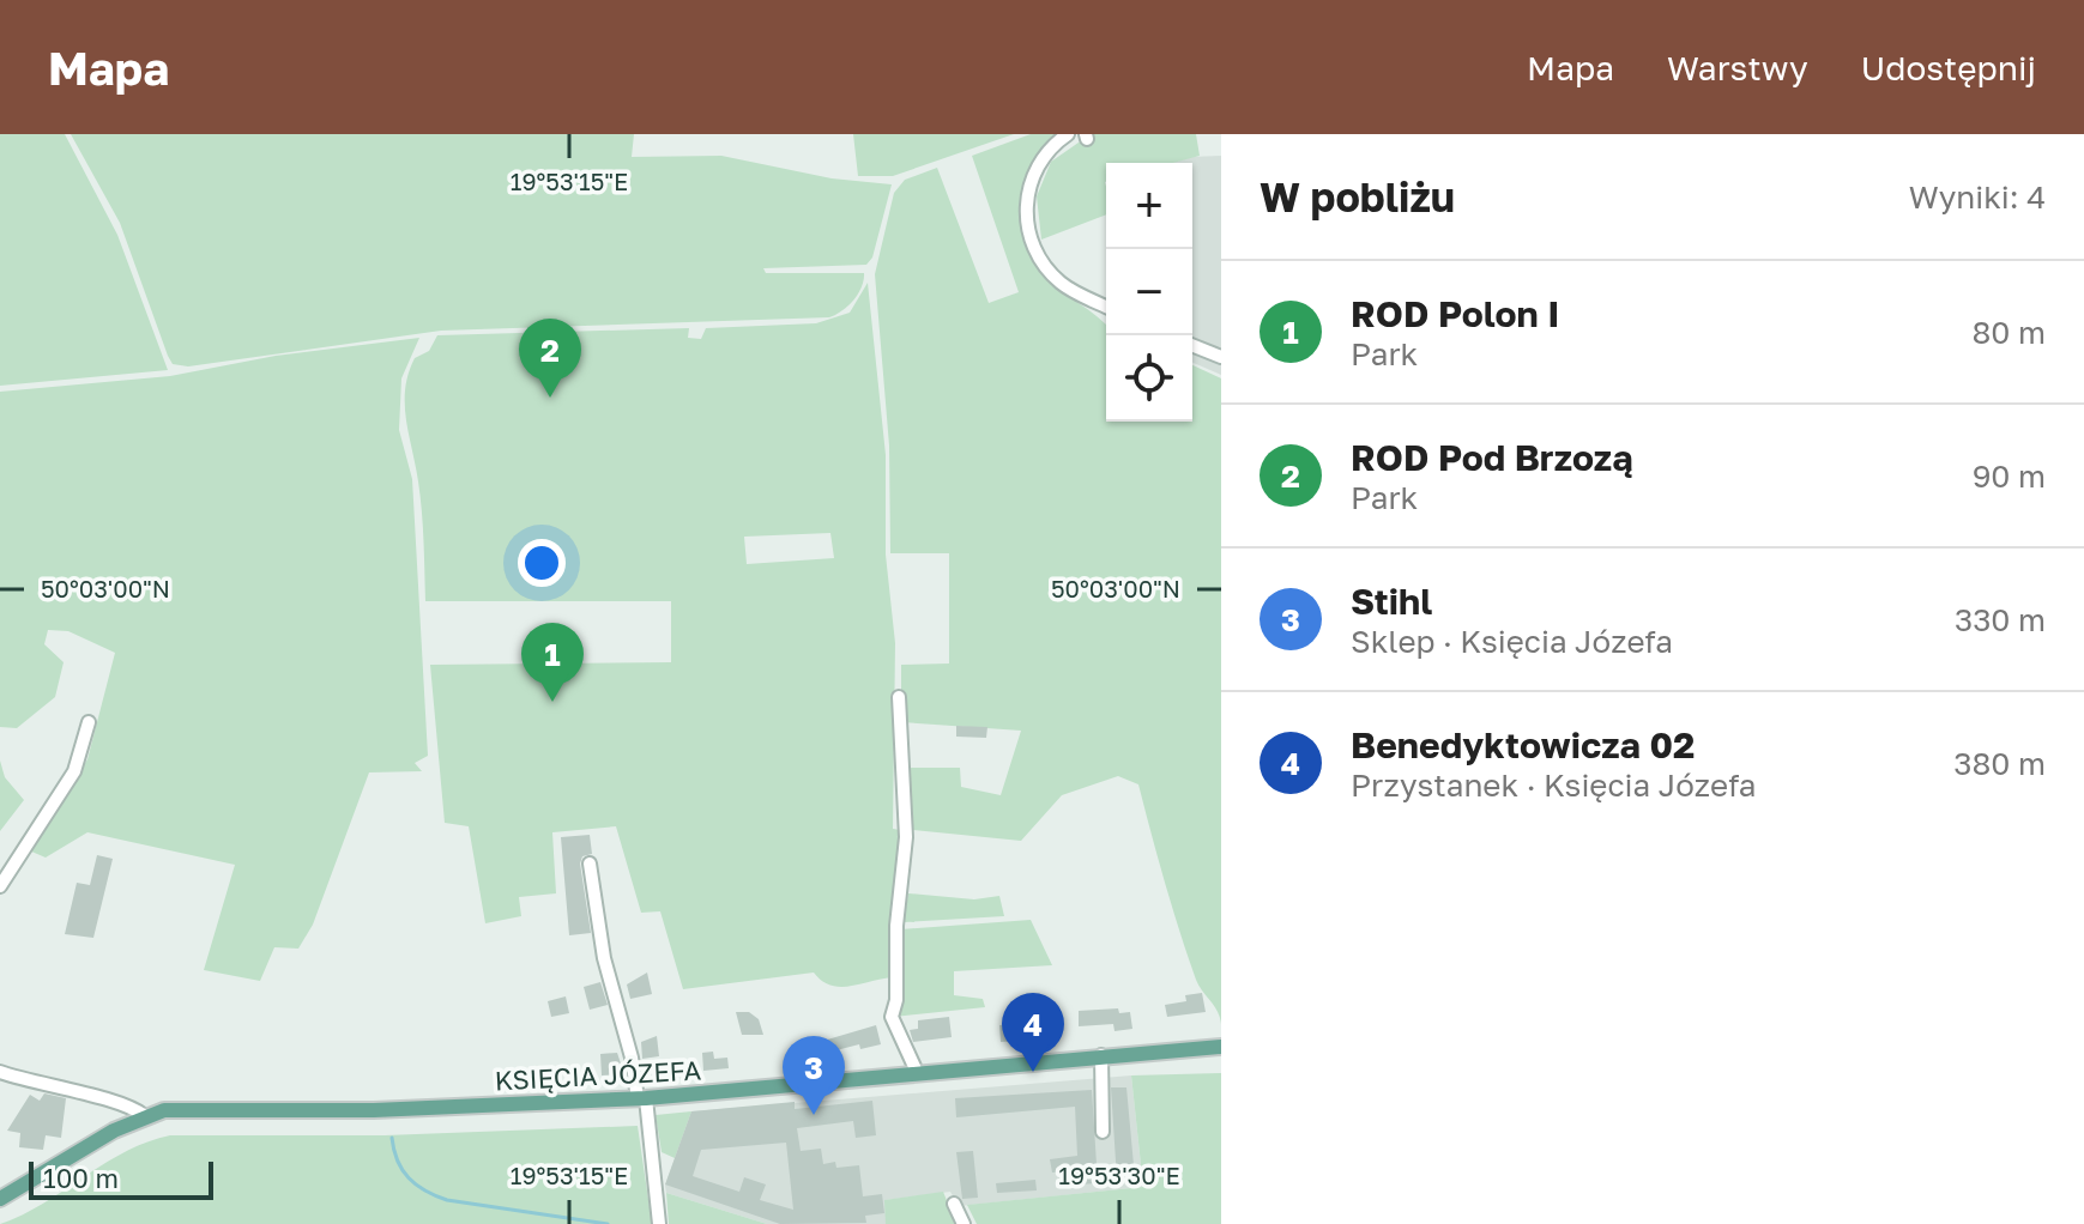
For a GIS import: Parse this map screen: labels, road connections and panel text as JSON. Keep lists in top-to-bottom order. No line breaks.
{"streets":{"main road":["KSIĘCIA JÓZEFA"]},"scale_bar":"100 m","page":{"header":"Mapa","nav":["Mapa","Warstwy","Udostępnij"],"heading":["W pobliżu","Wyniki: 4"],"map_buttons":["+","−"],"list":[{"mark":"1","name":"ROD Polon I","note":"Park","value":"80 m"},{"mark":"2","name":"ROD Pod Brzozą","note":"Park","value":"90 m"},{"mark":"3","name":"Stihl","note":"Sklep · Księcia Józefa","value":"330 m"},{"mark":"4","name":"Benedyktowicza 02","note":"Przystanek · Księcia Józefa","value":"380 m"}],"pins":["2","1","4","3"],"scale":"100 m"},"coordinates":["19°53'15\"E","50°03'00\"N","19°53'30\"E"]}
